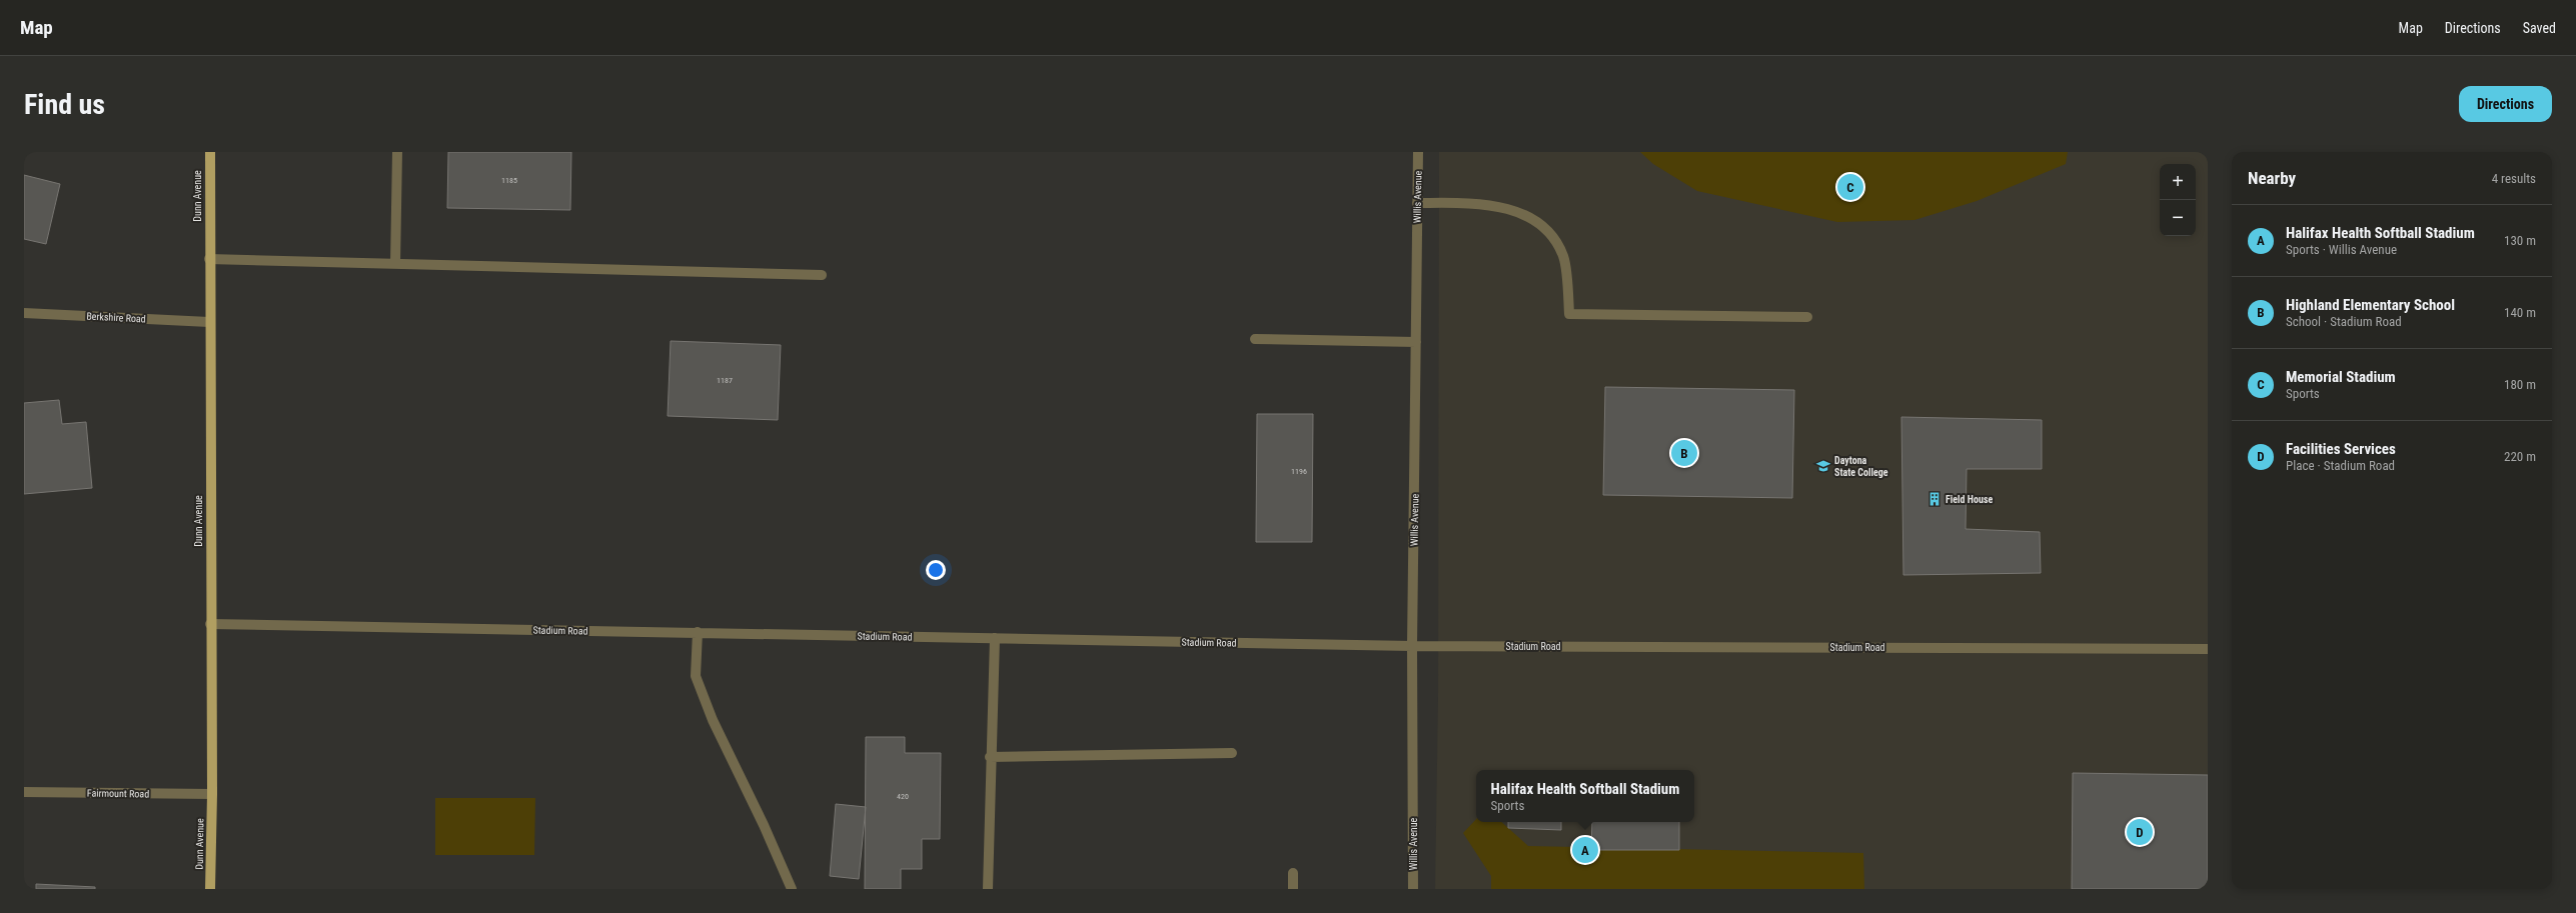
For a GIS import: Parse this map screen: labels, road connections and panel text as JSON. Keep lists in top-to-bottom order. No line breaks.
{"streets":{"main road":["Dunn Avenue"],"street":["Willis Avenue","Berkshire Road","Stadium Road","Fairmount Road"]},"crossings":[["Dunn Avenue","Berkshire Road"],["Dunn Avenue","Stadium Road"],["Dunn Avenue","Fairmount Road"],["Willis Avenue","Stadium Road"]],"places":{"school or university":["Daytona State College"],"building":["Field House"]},"house_numbers":["1185","1187","1196","420"],"page":{"header":"Map","nav":["Map","Directions","Saved"],"buttons":"Directions","title":"Find us","heading":["Nearby","4 results"],"map_buttons":["+","−"],"pins":["C","B","D","A"],"list":[{"mark":"A","name":"Halifax Health Softball Stadium","note":"Sports · Willis Avenue","value":"130 m"},{"mark":"B","name":"Highland Elementary School","note":"School · Stadium Road","value":"140 m"},{"mark":"C","name":"Memorial Stadium","note":"Sports","value":"180 m"},{"mark":"D","name":"Facilities Services","note":"Place · Stadium Road","value":"220 m"}],"popup":["Halifax Health Softball Stadium","Sports"]}}
